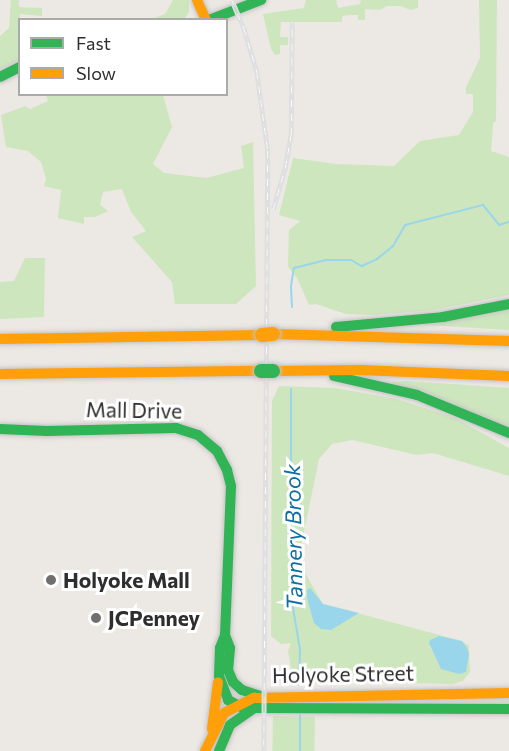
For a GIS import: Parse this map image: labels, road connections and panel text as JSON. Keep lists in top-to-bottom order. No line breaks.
{"streets":{"main road":["Mall Drive","Holyoke Street"]},"crossings":[["Mall Drive","Holyoke Street"]],"water":["Tannery Brook"],"places":["Holyoke Mall","JCPenney"],"legend":["Fast","Slow"]}
